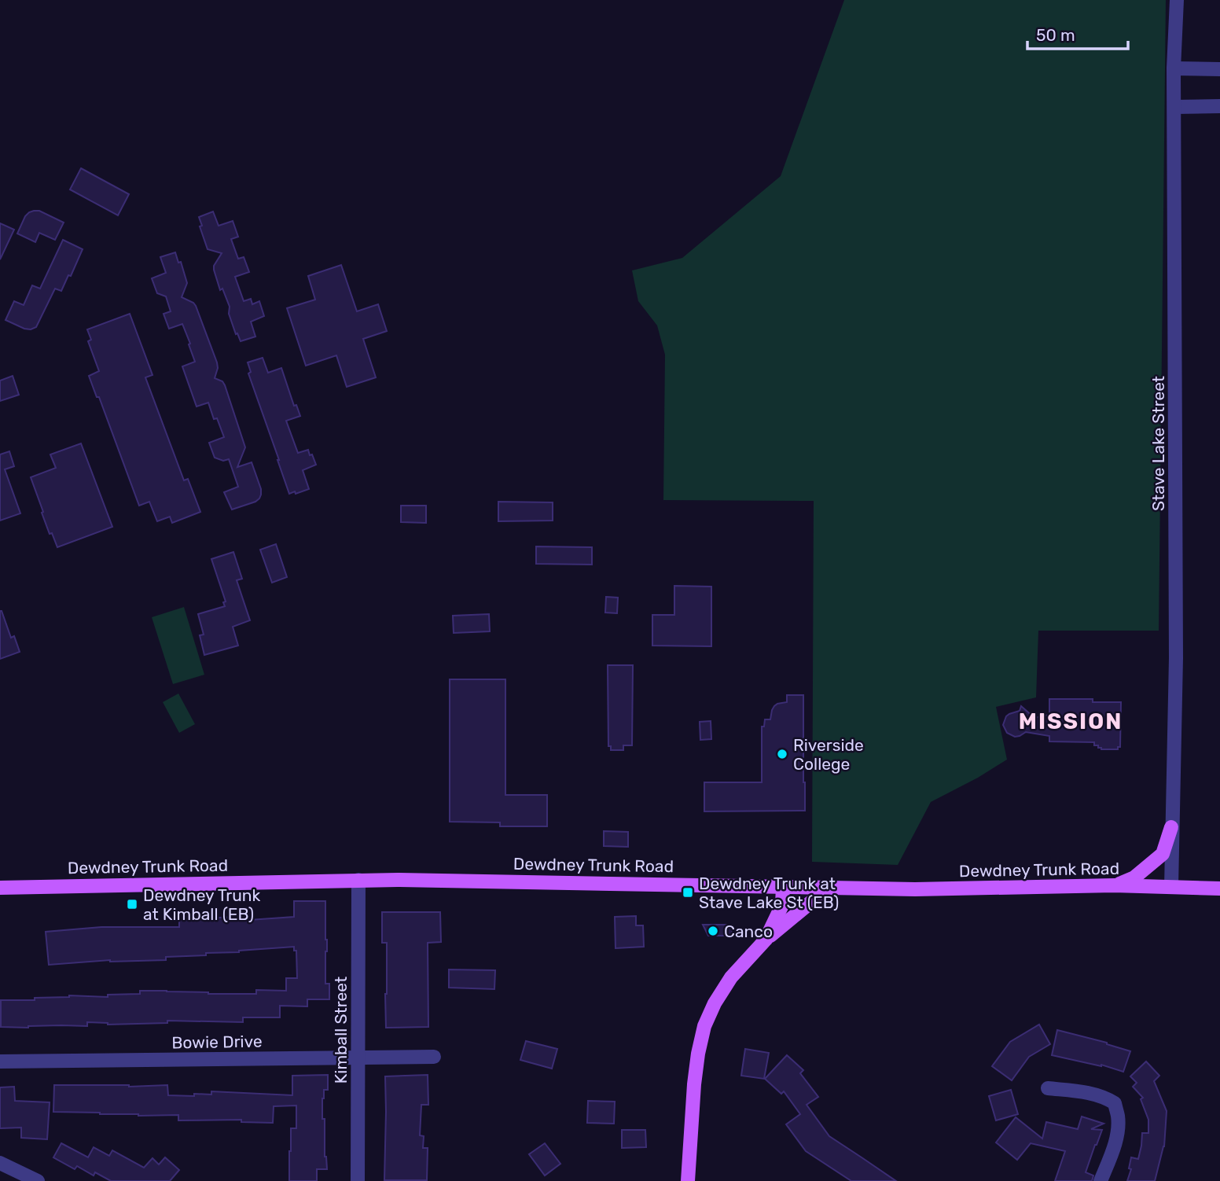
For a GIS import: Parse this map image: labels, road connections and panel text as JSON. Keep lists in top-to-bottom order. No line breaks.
{"streets":{"main road":["Dewdney Trunk Road"],"street":["Stave Lake Street","Kimball Street","Bowie Drive"]},"crossings":[["Stave Lake Street","Dewdney Trunk Road"],["Dewdney Trunk Road","Kimball Street"],["Kimball Street","Bowie Drive"]],"districts":["MISSION"],"places":{"other":["Riverside College","Canco"],"transit":["Dewdney Trunk at Stave Lake St (EB)","Dewdney Trunk at Kimball (EB)"]},"scale_bar":"50 m"}
